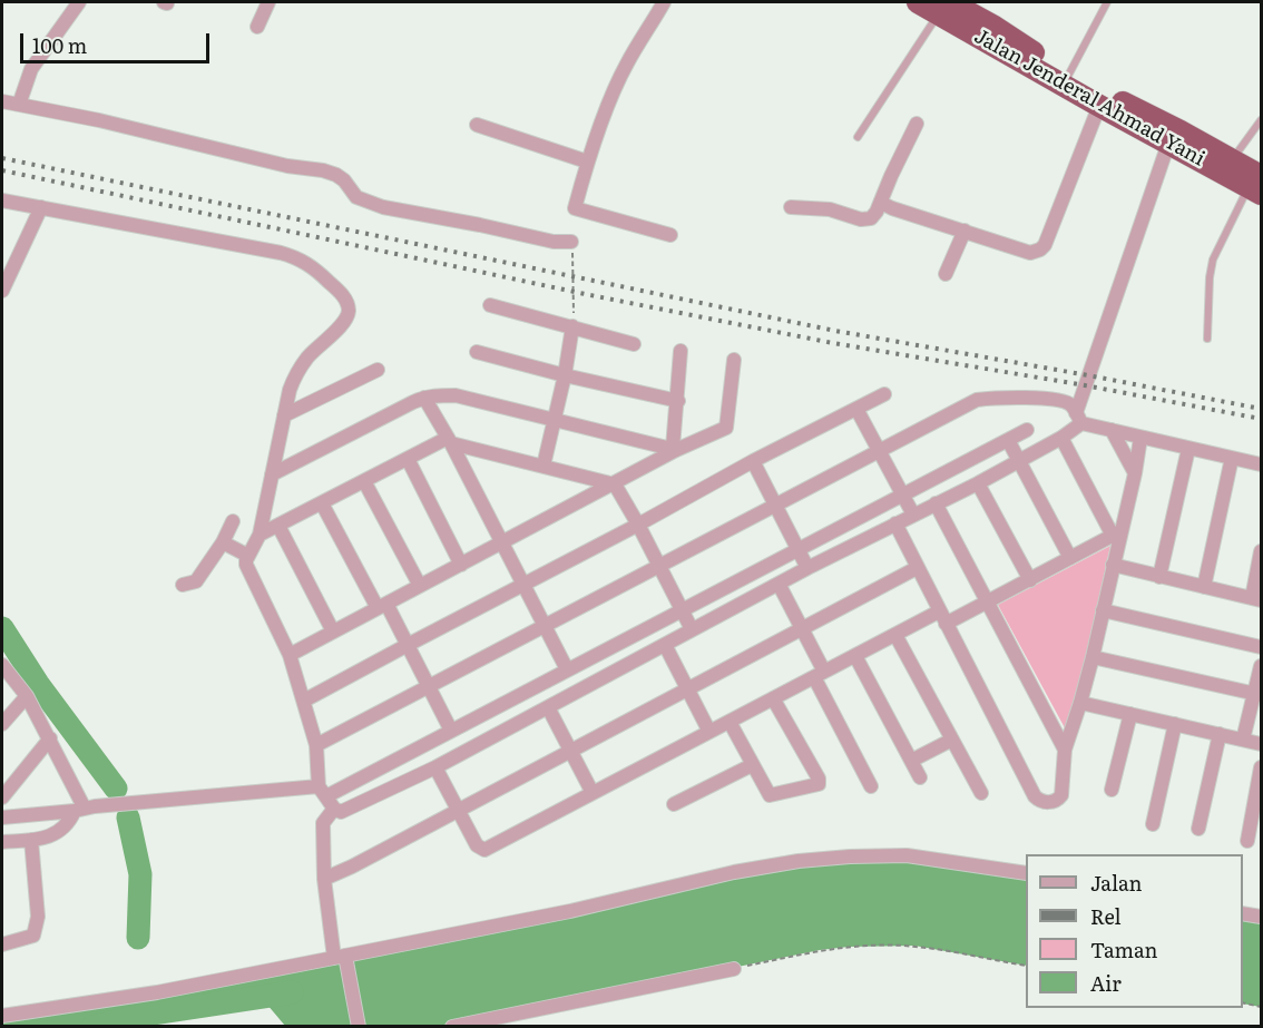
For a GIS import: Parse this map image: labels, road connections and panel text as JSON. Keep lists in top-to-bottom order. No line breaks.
{"streets":{"highway":["Jalan Jenderal Ahmad Yani"]},"legend":["Jalan","Rel","Taman","Air"],"scale_bar":"100 m"}
